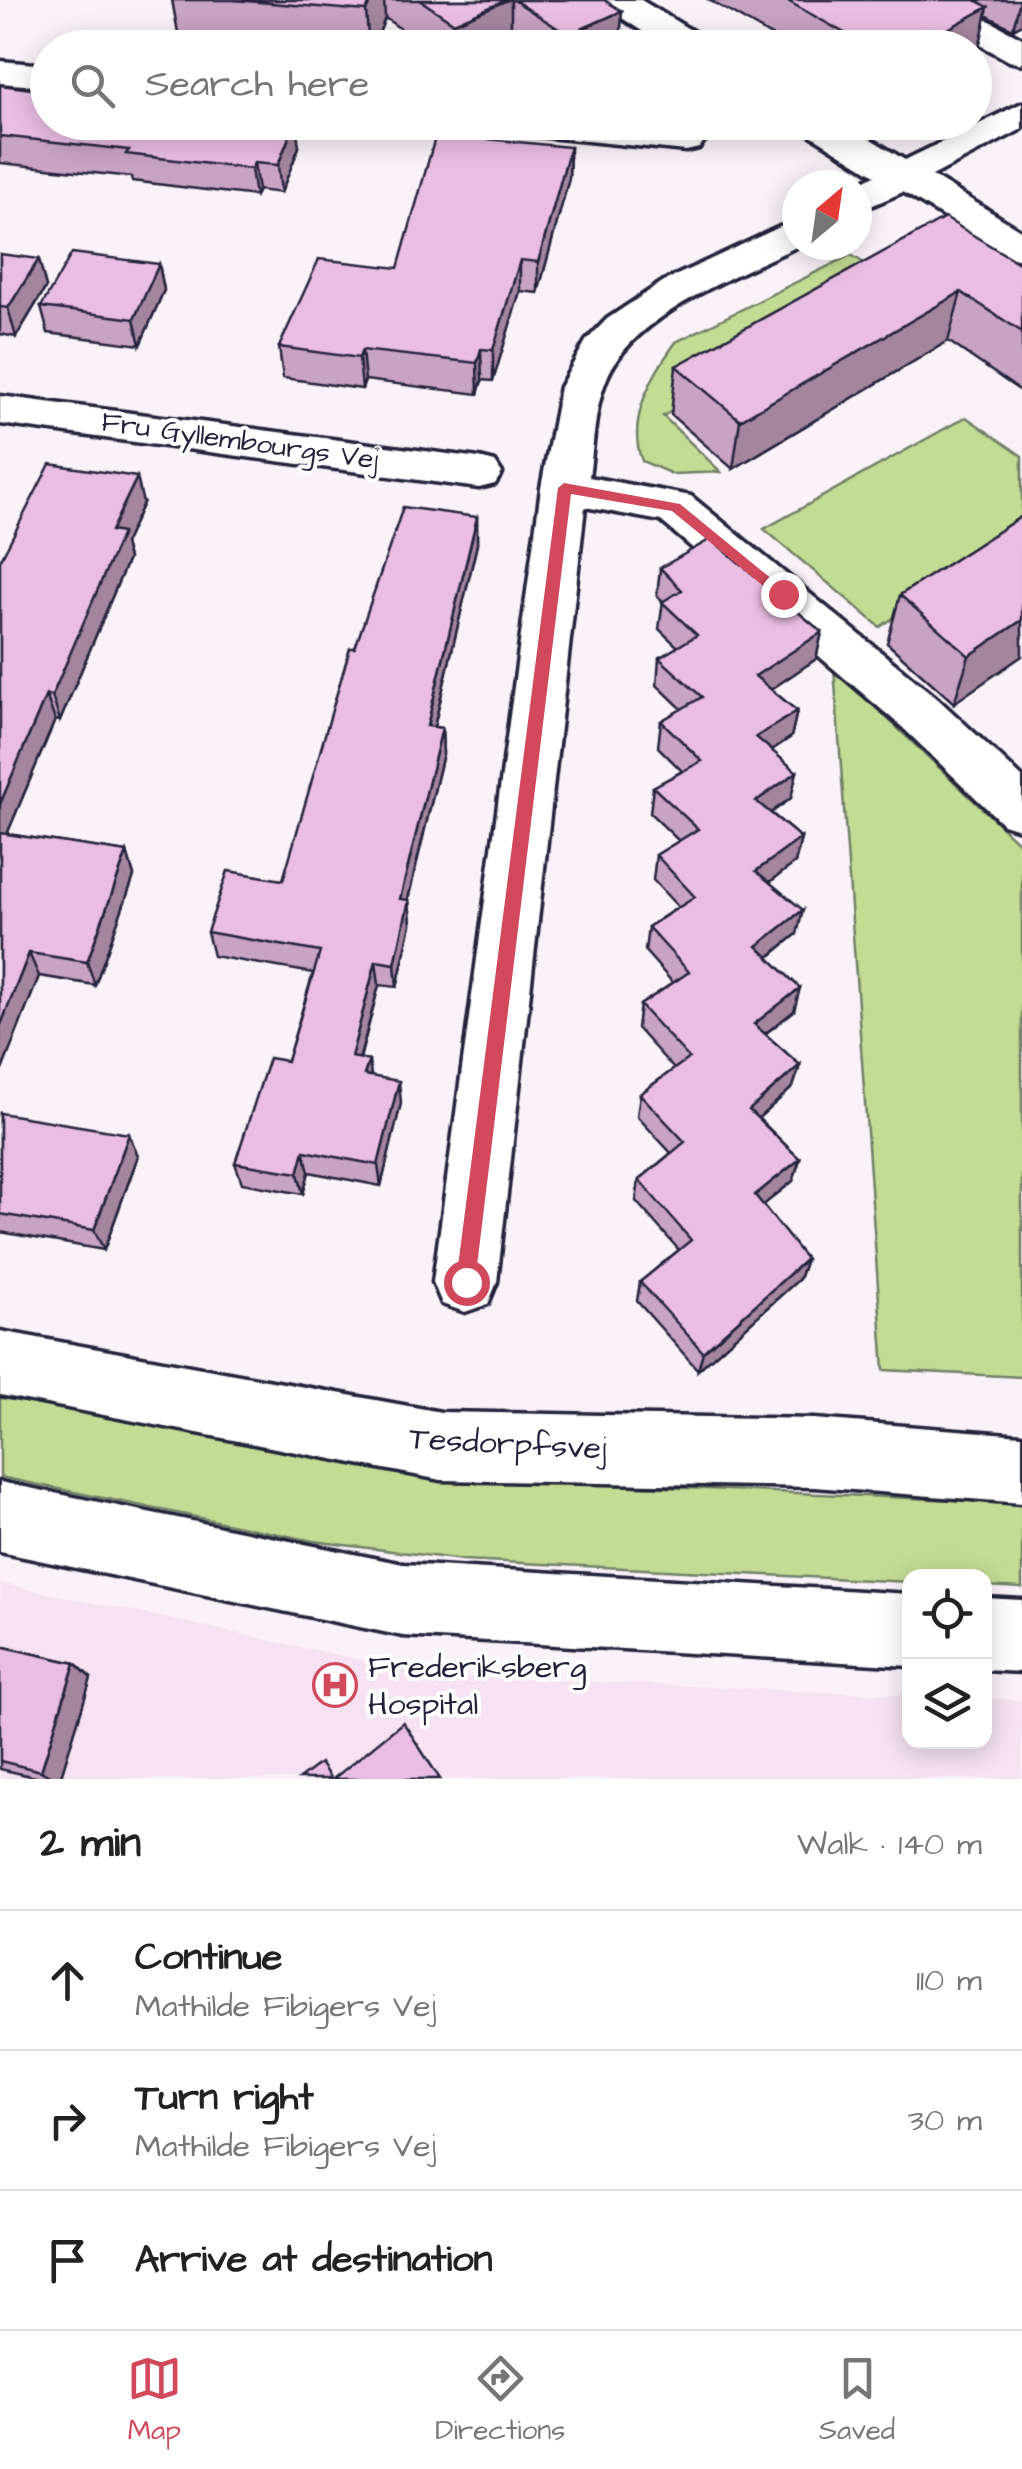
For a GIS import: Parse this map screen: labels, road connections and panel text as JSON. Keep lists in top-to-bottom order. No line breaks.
{"streets":{"street":["Fru Gyllembourgs Vej","Tesdorpfsvej"]},"places":{"hospital":["Frederiksberg Hospital"]},"north":"top right","page":{"search":"Search here","heading":["2 min","Walk · 140 m"],"list":[["Continue","Mathilde Fibigers Vej","110 m"],["Turn right","Mathilde Fibigers Vej","30 m"],"Arrive at destination"],"nav":["Map","Directions","Saved"]}}
